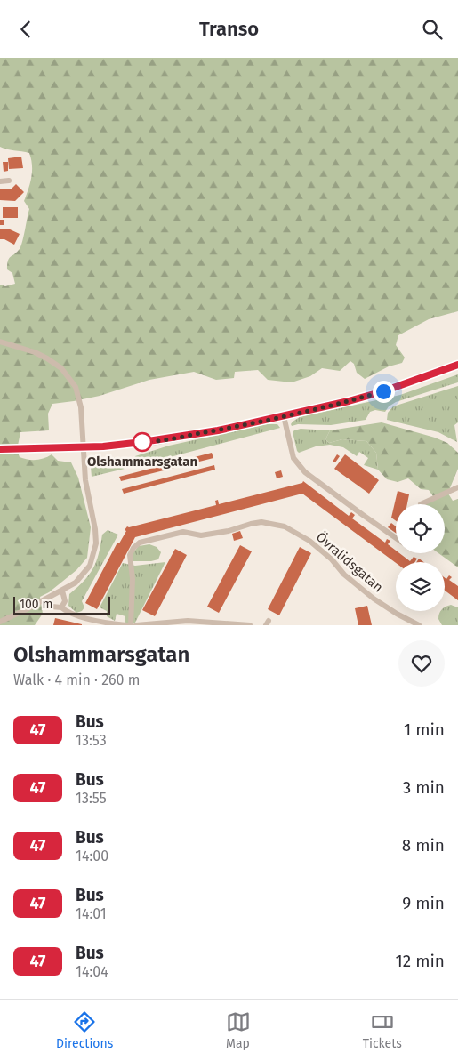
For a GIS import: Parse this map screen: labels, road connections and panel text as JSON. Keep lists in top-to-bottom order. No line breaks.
{"streets":{"street":["Övralidsgatan"]},"places":["Olshammarsgatan"],"lines":["bus line 47"],"scale_bar":"100 m","page":{"header":"Transo","scale":"100 m","heading":["Olshammarsgatan","Walk · 4 min · 260 m"],"list":[{"mark":"47","name":"Bus","note":"13:53","value":"1 min"},{"mark":"47","name":"Bus","note":"13:55","value":"3 min"},{"mark":"47","name":"Bus","note":"14:00","value":"8 min"},{"mark":"47","name":"Bus","note":"14:01","value":"9 min"},{"mark":"47","name":"Bus","note":"14:04","value":"12 min"}],"tabs":["Directions","Map","Tickets"]}}
